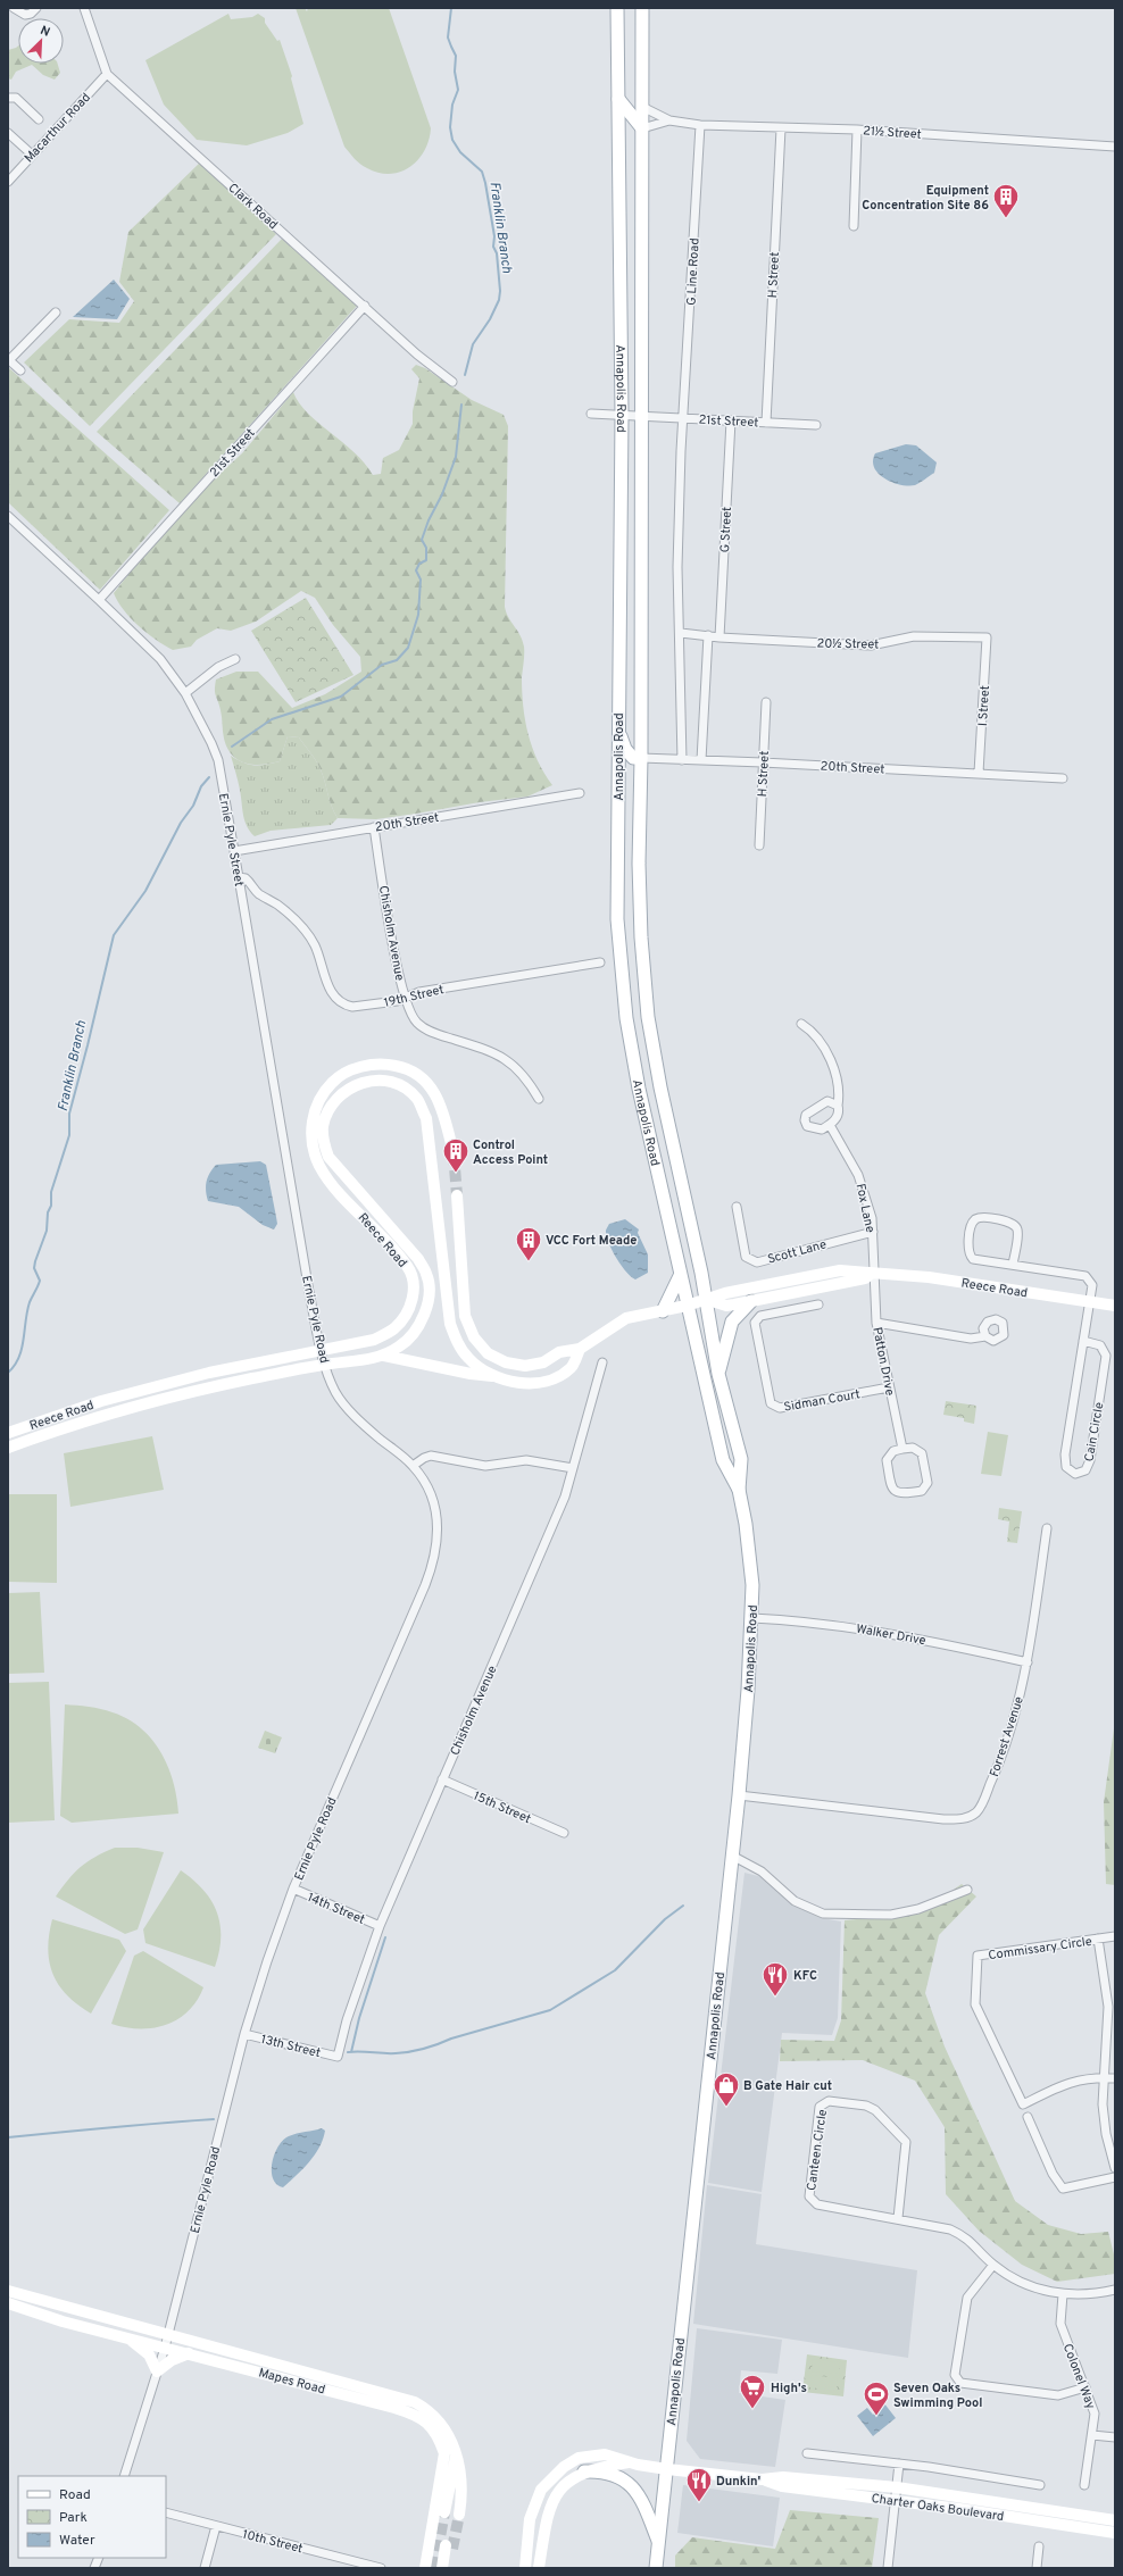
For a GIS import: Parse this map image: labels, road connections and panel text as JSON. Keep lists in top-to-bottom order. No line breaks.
{"streets":{"main road":["Annapolis Road"],"street":["Macarthur Road","21½ Street","Clark Road","G Line Road","H Street","21st Street","G Street","20½ Street","I Street","20th Street","Ernie Pyle Street","Chisholm Avenue","19th Street","Fox Lane","Reece Road","Scott Lane","Ernie Pyle Road","Patton Drive","Sidman Court","Cain Circle","Walker Drive","Forrest Avenue","15th Street","14th Street","Commissary Circle","13th Street","Canteen Circle","Colonel Way","Mapes Road","Charter Oaks Boulevard","10th Street"]},"crossings":[["Macarthur Road","Clark Road"],["21½ Street","G Line Road"],["21½ Street","H Street"],["21½ Street","Annapolis Road"],["Clark Road","21st Street"],["G Line Road","21st Street"],["H Street","21st Street"],["H Street","20th Street"],["Annapolis Road","21st Street"],["Annapolis Road","20th Street"],["Annapolis Road","Reece Road"],["Annapolis Road","Walker Drive"],["Annapolis Road","Forrest Avenue"],["Annapolis Road","Charter Oaks Boulevard"],["21st Street","G Street"],["21st Street","Ernie Pyle Street"],["G Street","20½ Street"],["20½ Street","I Street"],["I Street","20th Street"],["20th Street","Ernie Pyle Street"],["20th Street","Chisholm Avenue"],["Ernie Pyle Street","19th Street"],["Ernie Pyle Street","Ernie Pyle Road"],["Chisholm Avenue","19th Street"],["Chisholm Avenue","15th Street"],["Chisholm Avenue","14th Street"],["Chisholm Avenue","13th Street"],["Fox Lane","Reece Road"],["Fox Lane","Scott Lane"],["Fox Lane","Patton Drive"],["Reece Road","Ernie Pyle Road"],["Reece Road","Patton Drive"],["Reece Road","Cain Circle"],["Ernie Pyle Road","14th Street"],["Ernie Pyle Road","13th Street"],["Ernie Pyle Road","Mapes Road"],["Patton Drive","Sidman Court"],["Walker Drive","Forrest Avenue"],["Canteen Circle","Colonel Way"]],"water":["Franklin Branch"],"places":{"building":["Equipment Concentration Site 86","Control Access Point","VCC Fort Meade"],"restaurant":["KFC","Dunkin'"],"shop":["B Gate Hair cut"],"supermarket":["High's"],"sports":["Seven Oaks Swimming Pool"]},"legend":["Road","Park","Water"],"north":"top right"}
